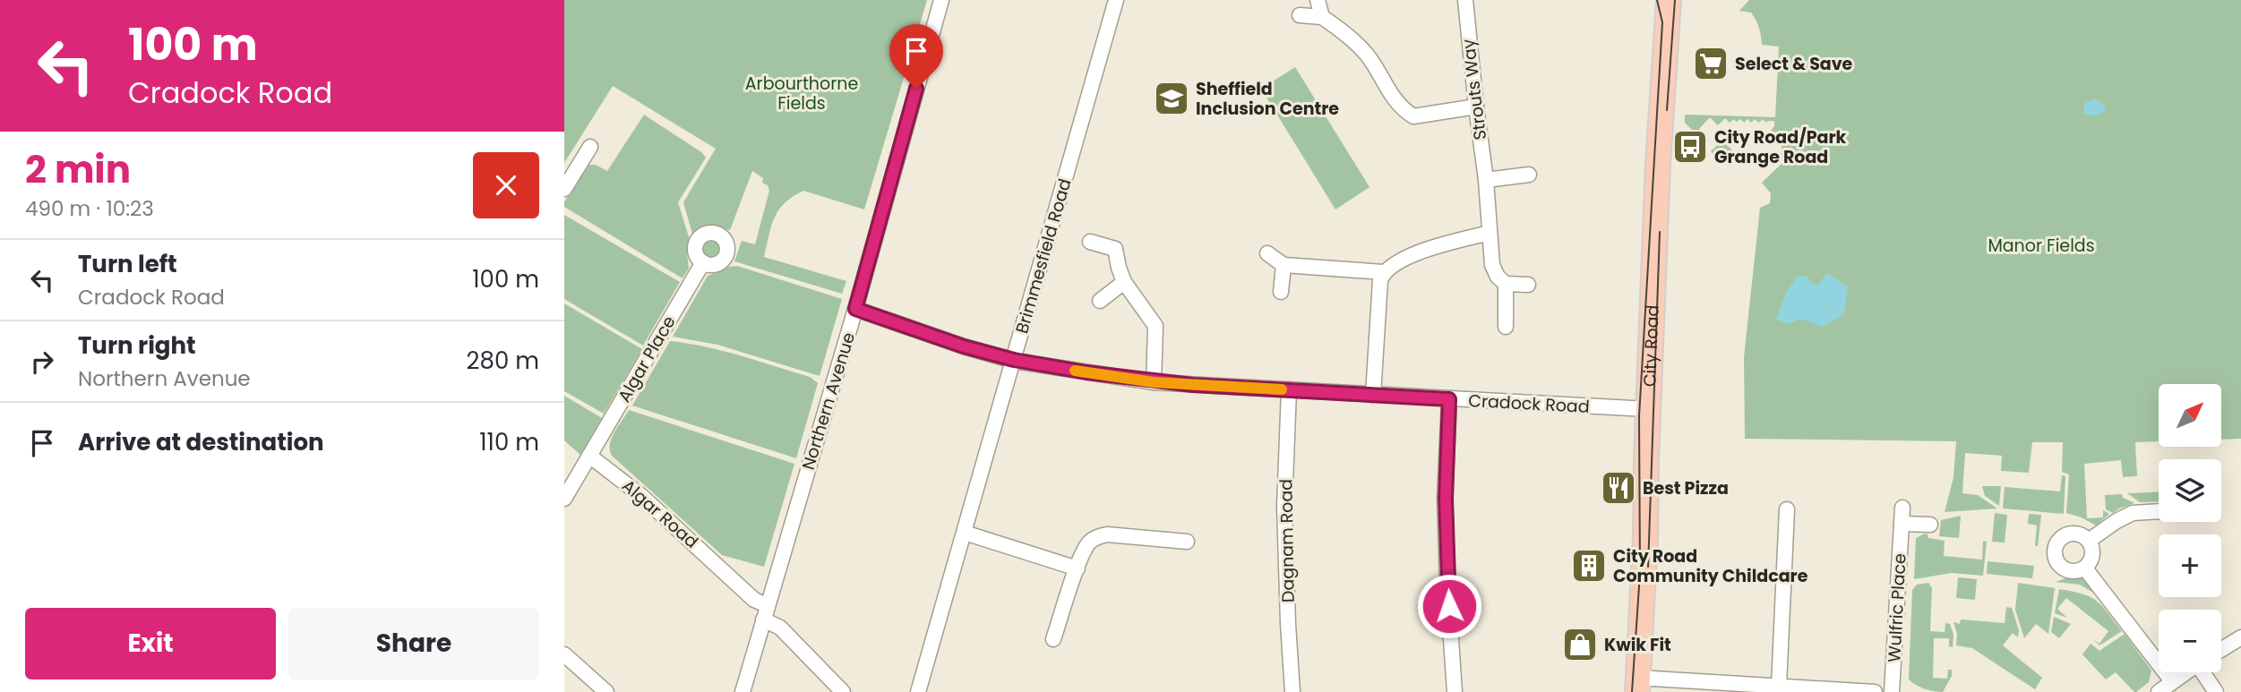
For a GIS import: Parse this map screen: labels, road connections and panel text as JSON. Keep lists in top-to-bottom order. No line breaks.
{"streets":{"main road":["City Road"],"street":["Strouts Way","Brimmesfield Road","Algar Place","Northern Avenue","Cradock Road","Algar Road","Dagnam Road","Wulfric Place"]},"crossings":[["Brimmesfield Road","Cradock Road"],["City Road","Cradock Road"],["Algar Place","Algar Road"],["Northern Avenue","Cradock Road"],["Northern Avenue","Algar Road"],["Cradock Road","Dagnam Road"]],"parks":["Arbourthorne Fields","Manor Fields"],"places":{"supermarket":["Select & Save"],"school or university":["Sheffield Inclusion Centre"],"bus stop":["City Road/Park Grange Road"],"restaurant":["Best Pizza"],"building":["City Road Community Childcare"],"shop":["Kwik Fit"]},"north":"top right","page":{"turn":["100 m","Cradock Road"],"heading":["2 min","490 m · 10:23"],"list":[{"name":"Turn left","note":"Cradock Road","value":"100 m"},{"name":"Turn right","note":"Northern Avenue","value":"280 m"},{"name":"Arrive at destination","value":"110 m"}],"map_buttons":["+","−"],"buttons":["Exit","Share"]}}
